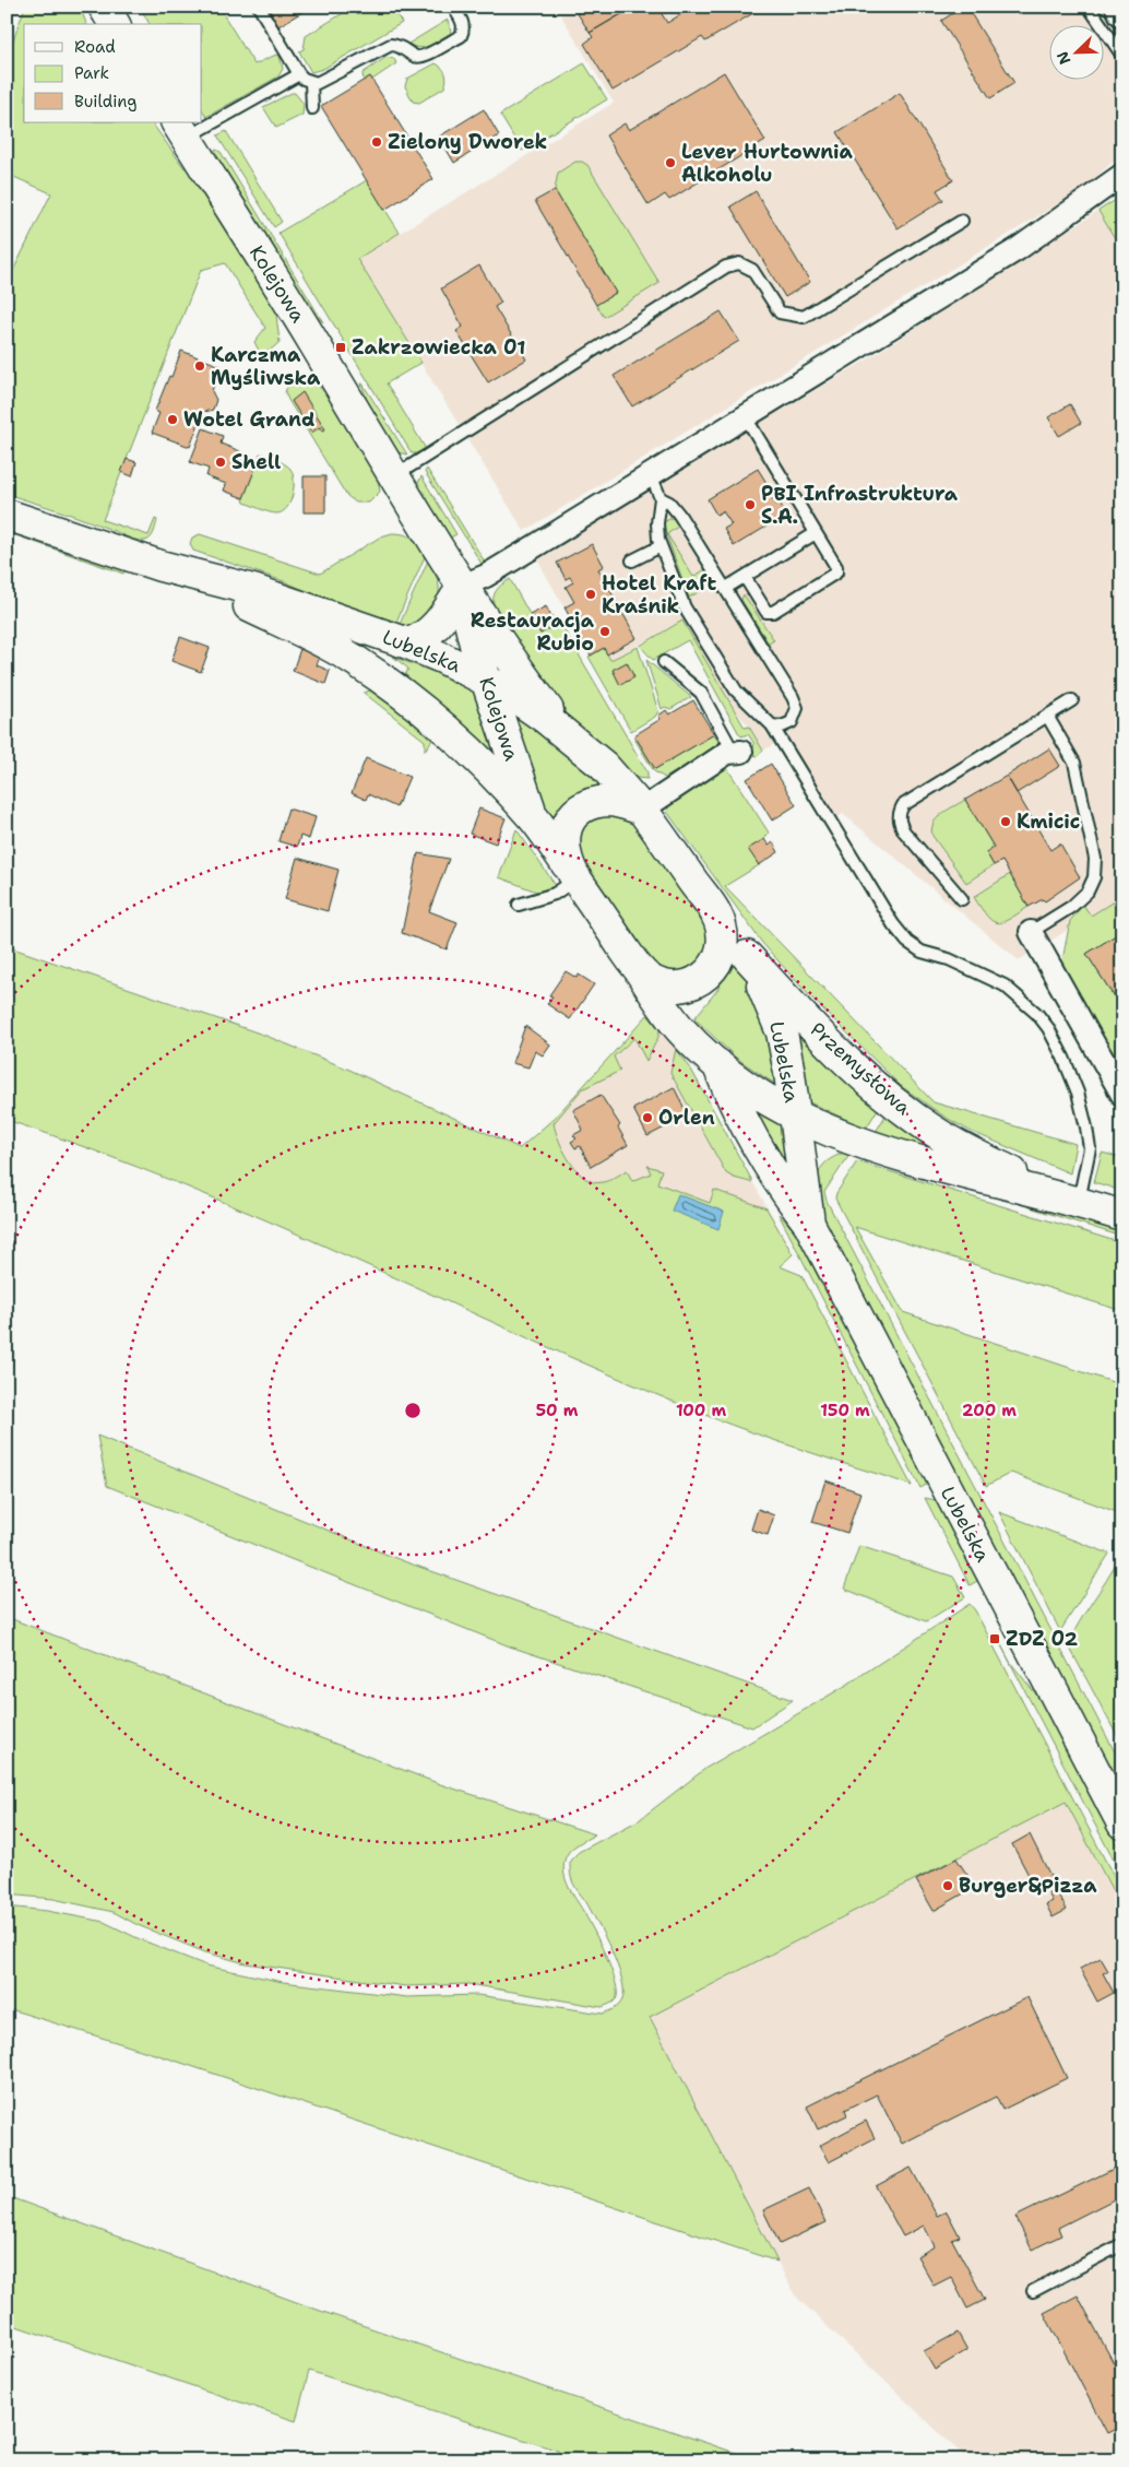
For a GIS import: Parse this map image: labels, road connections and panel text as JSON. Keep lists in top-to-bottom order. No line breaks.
{"streets":{"main road":["Kolejowa","Lubelska","Przemysłowa"]},"crossings":[["Kolejowa","Lubelska"],["Lubelska","Przemysłowa"]],"places":{"other":["Zielony Dworek","Lever Hurtownia Alkoholu","Karczma Myśliwska","Wotel Grand","Shell","PBI Infrastruktura S.A.","Hotel Kraft Kraśnik","Restauracja Rubio","Kmicic","Orlen","Burger&Pizza"],"transit":["Zakrzowiecka 01","ZDZ 02"]},"legend":["Road","Park","Building"],"north":"bottom left","rings":["50 m","100 m","150 m","200 m"]}
